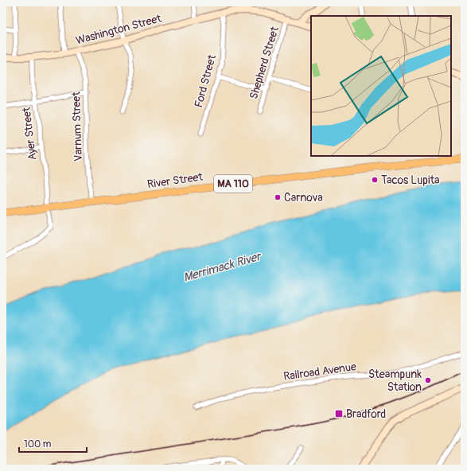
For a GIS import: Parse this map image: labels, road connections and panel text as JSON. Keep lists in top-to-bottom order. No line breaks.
{"streets":{"main road":["River Street","MA 110"],"street":["Washington Street","Shepherd Street","Ford Street","Varnum Street","Ayer Street","Railroad Avenue"]},"crossings":[["Washington Street","Shepherd Street"],["Washington Street","Ford Street"],["Washington Street","Varnum Street"],["Washington Street","Ayer Street"],["Varnum Street","River Street"],["Ayer Street","River Street"]],"water":["Merrimack River"],"places":{"other":["Tacos Lupita","Carnova","Steampunk Station"],"transit":["Bradford"]},"scale_bar":"100 m"}
